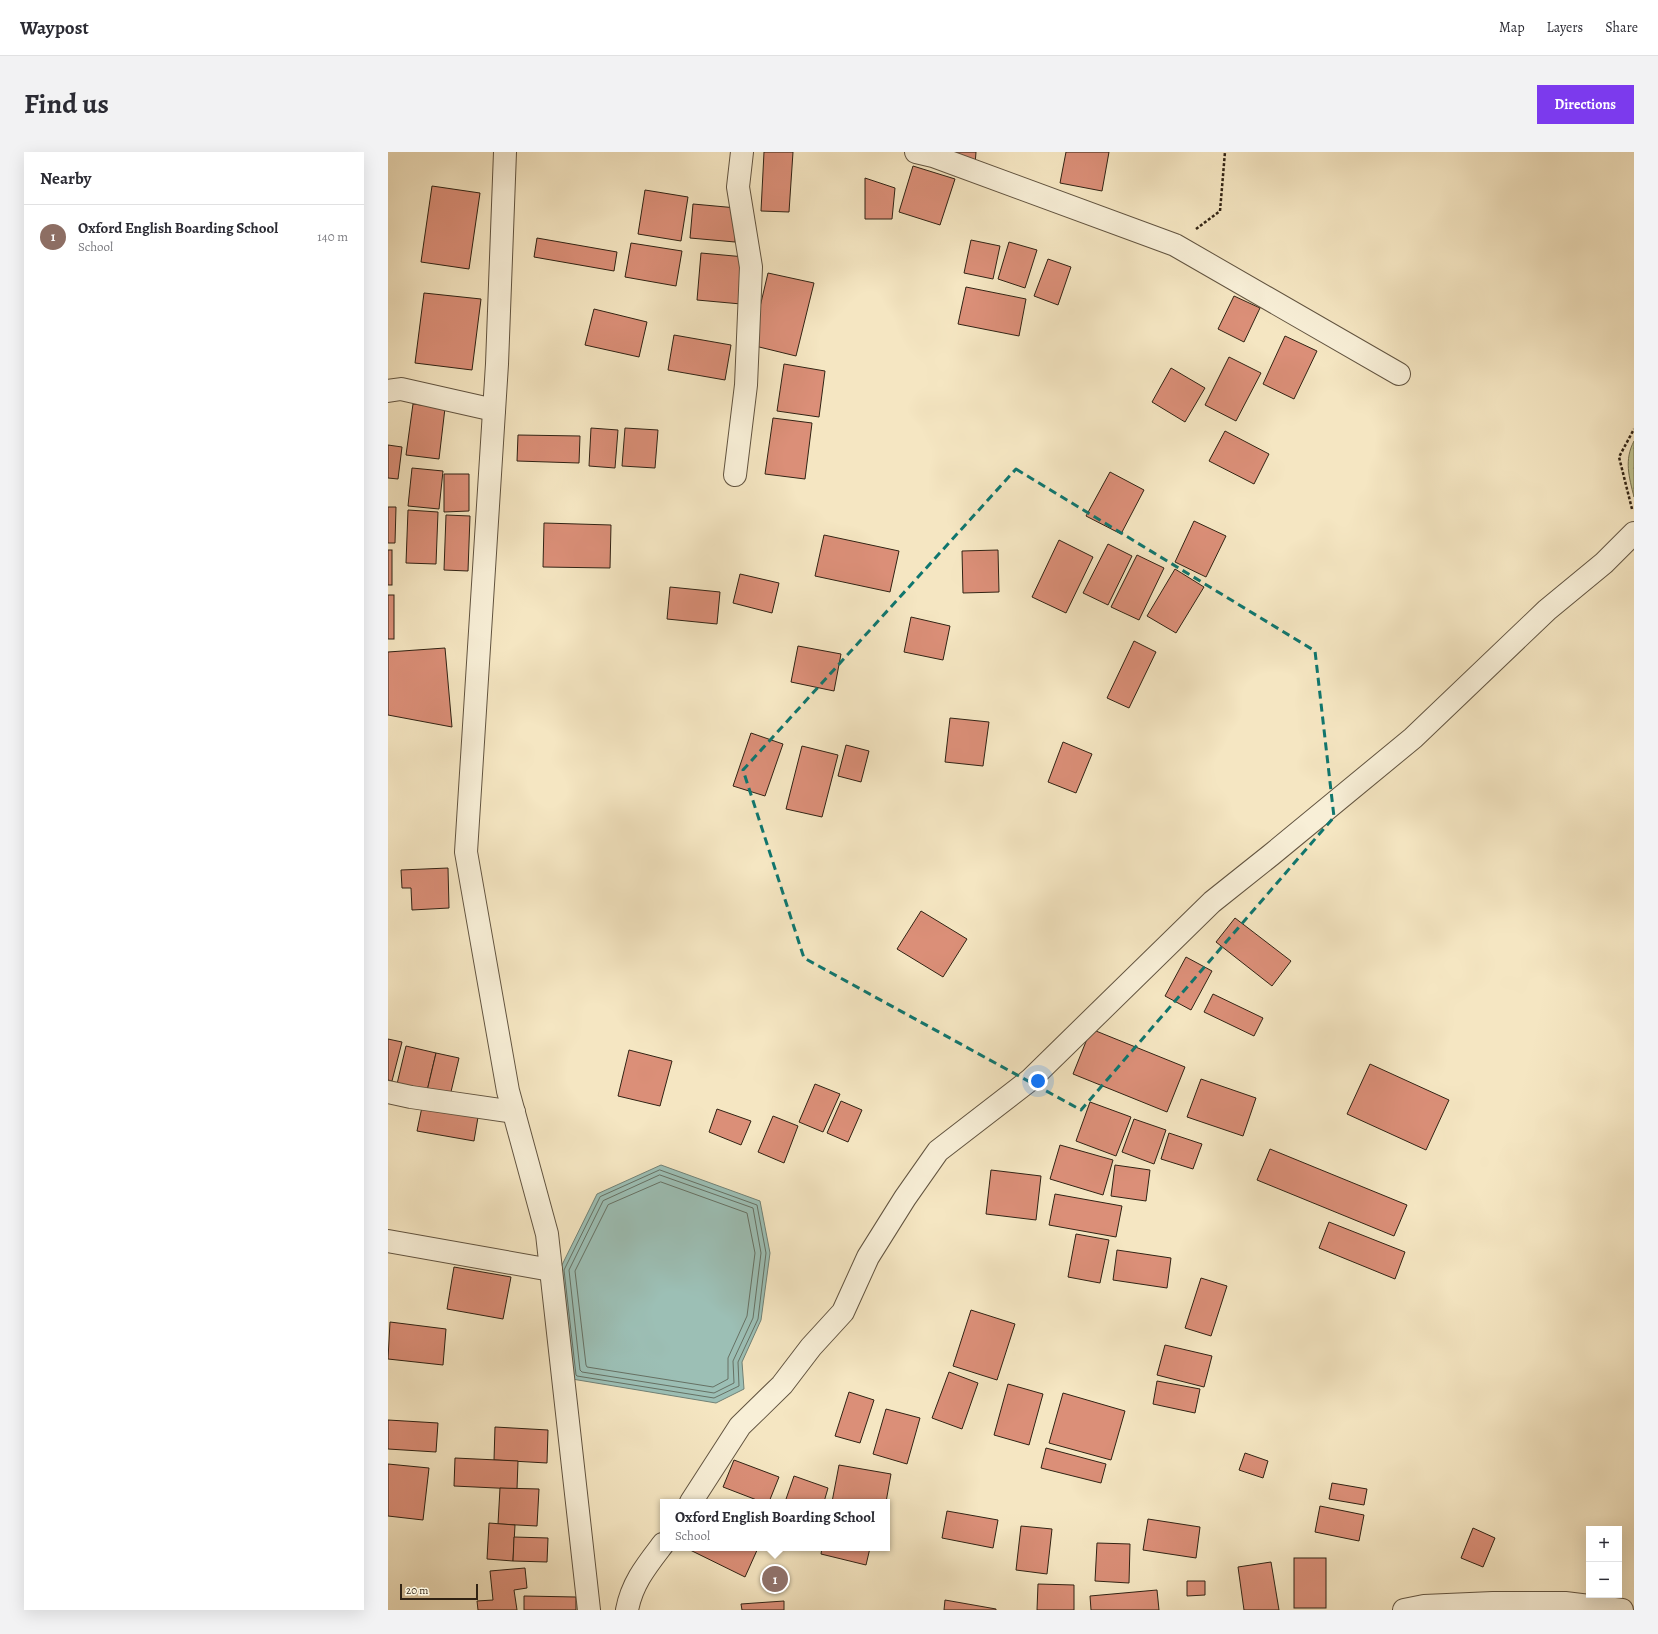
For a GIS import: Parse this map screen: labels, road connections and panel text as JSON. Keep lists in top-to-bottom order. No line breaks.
{"scale_bar":"20 m","page":{"header":"Waypost","nav":["Map","Layers","Share"],"title":"Find us","buttons":"Directions","heading":"Nearby","list":[{"mark":"1","name":"Oxford English Boarding School","note":"School","value":"140 m"}],"popup":["Oxford English Boarding School","School"],"map_buttons":["+","−"],"pins":"1","scale":"20 m"}}
